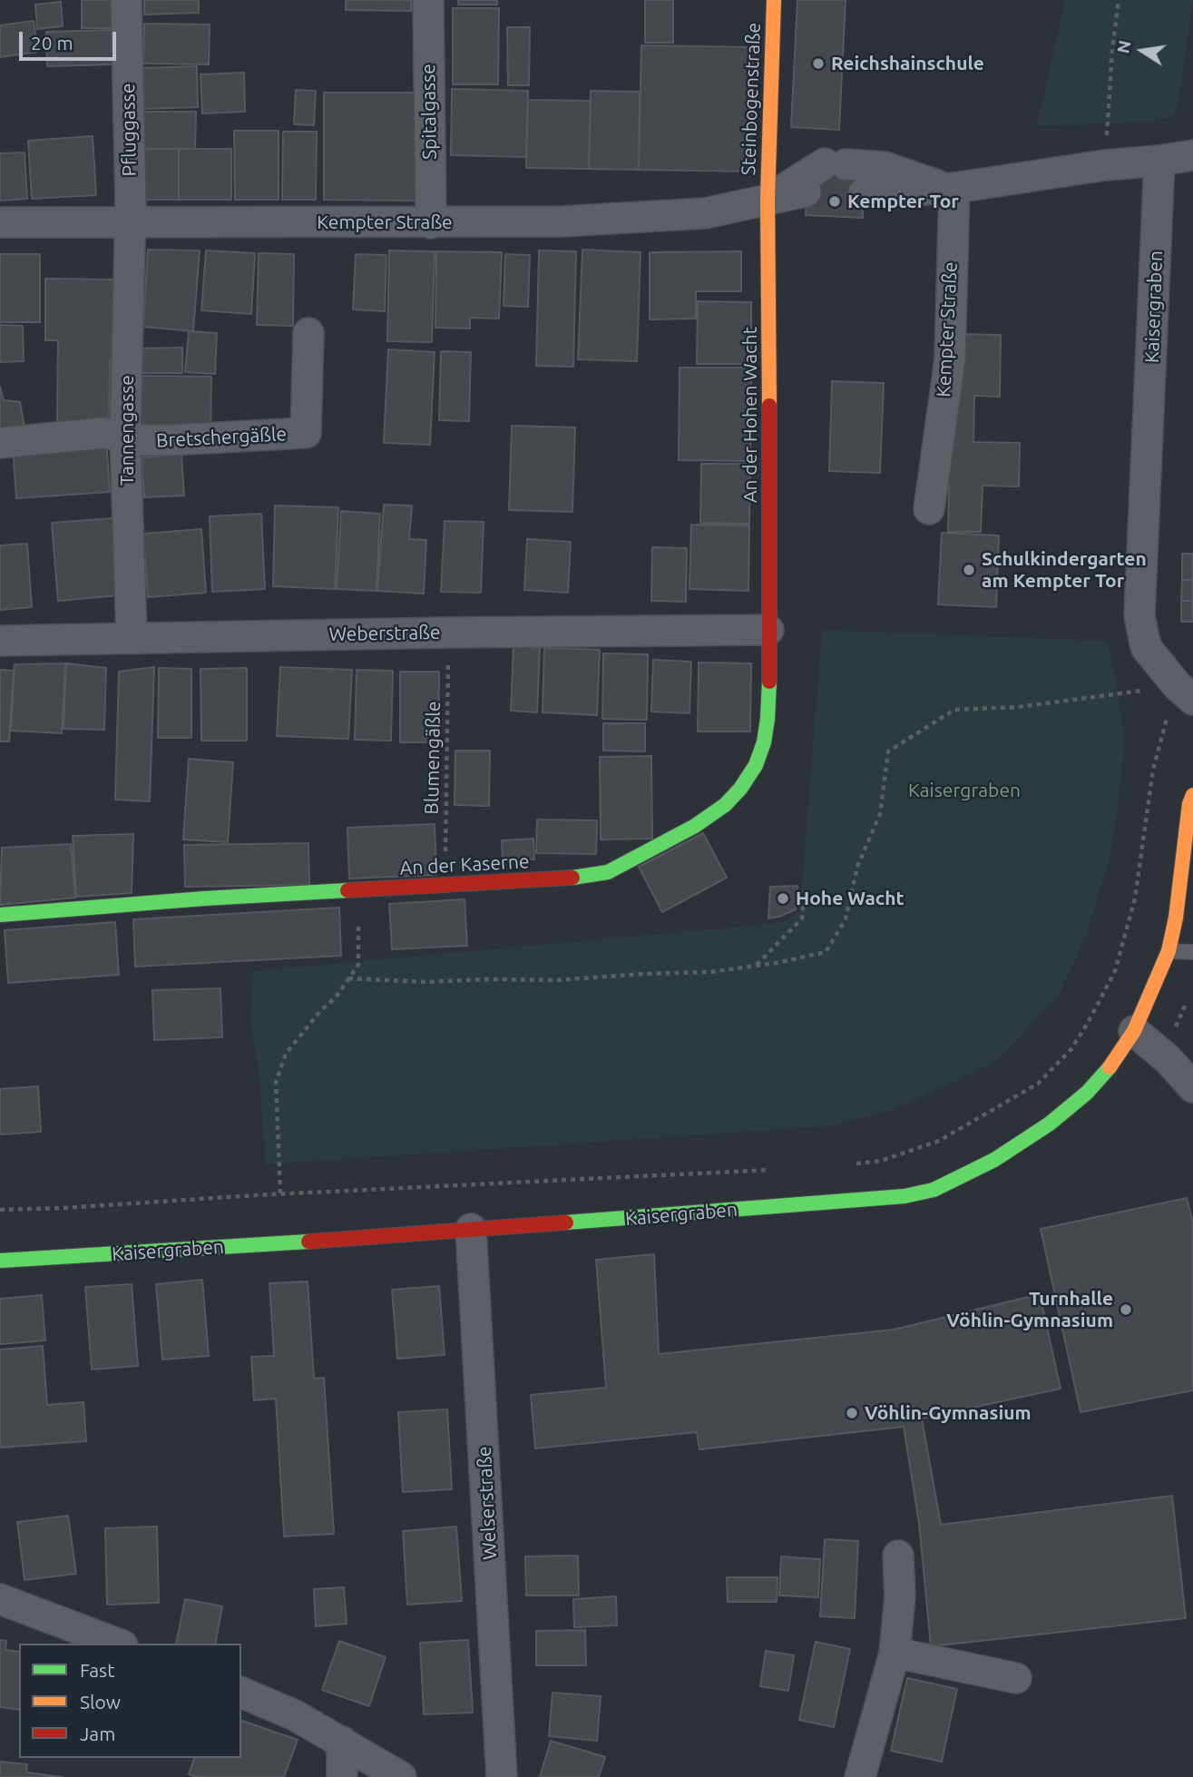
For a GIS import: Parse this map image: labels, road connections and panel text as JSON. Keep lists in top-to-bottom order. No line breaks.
{"streets":{"street":["Steinbogenstraße","Spitalgasse","Pfluggasse","Kempter Straße","Kaisergraben","An der Hohen Wacht","Tannengasse","Bretschergäßle","Weberstraße","An der Kaserne","Welserstraße"],"path":["Blumengäßle"]},"crossings":[["Steinbogenstraße","Kempter Straße"],["Steinbogenstraße","An der Hohen Wacht"],["Spitalgasse","Kempter Straße"],["Pfluggasse","Kempter Straße"],["Pfluggasse","Tannengasse"],["Kempter Straße","Kaisergraben"],["Kempter Straße","An der Hohen Wacht"],["Kempter Straße","Tannengasse"],["Kaisergraben","Welserstraße"],["An der Hohen Wacht","Weberstraße"],["An der Hohen Wacht","An der Kaserne"],["Tannengasse","Bretschergäßle"],["Tannengasse","Weberstraße"],["Weberstraße","Blumengäßle"],["Weberstraße","An der Kaserne"],["Blumengäßle","An der Kaserne"]],"parks":["Kaisergraben"],"places":["Reichshainschule","Kempter Tor","Schulkindergarten am Kempter Tor","Hohe Wacht","Turnhalle Vöhlin-Gymnasium","Vöhlin-Gymnasium"],"legend":["Fast","Slow","Jam"],"scale_bar":"20 m","north":"left"}
